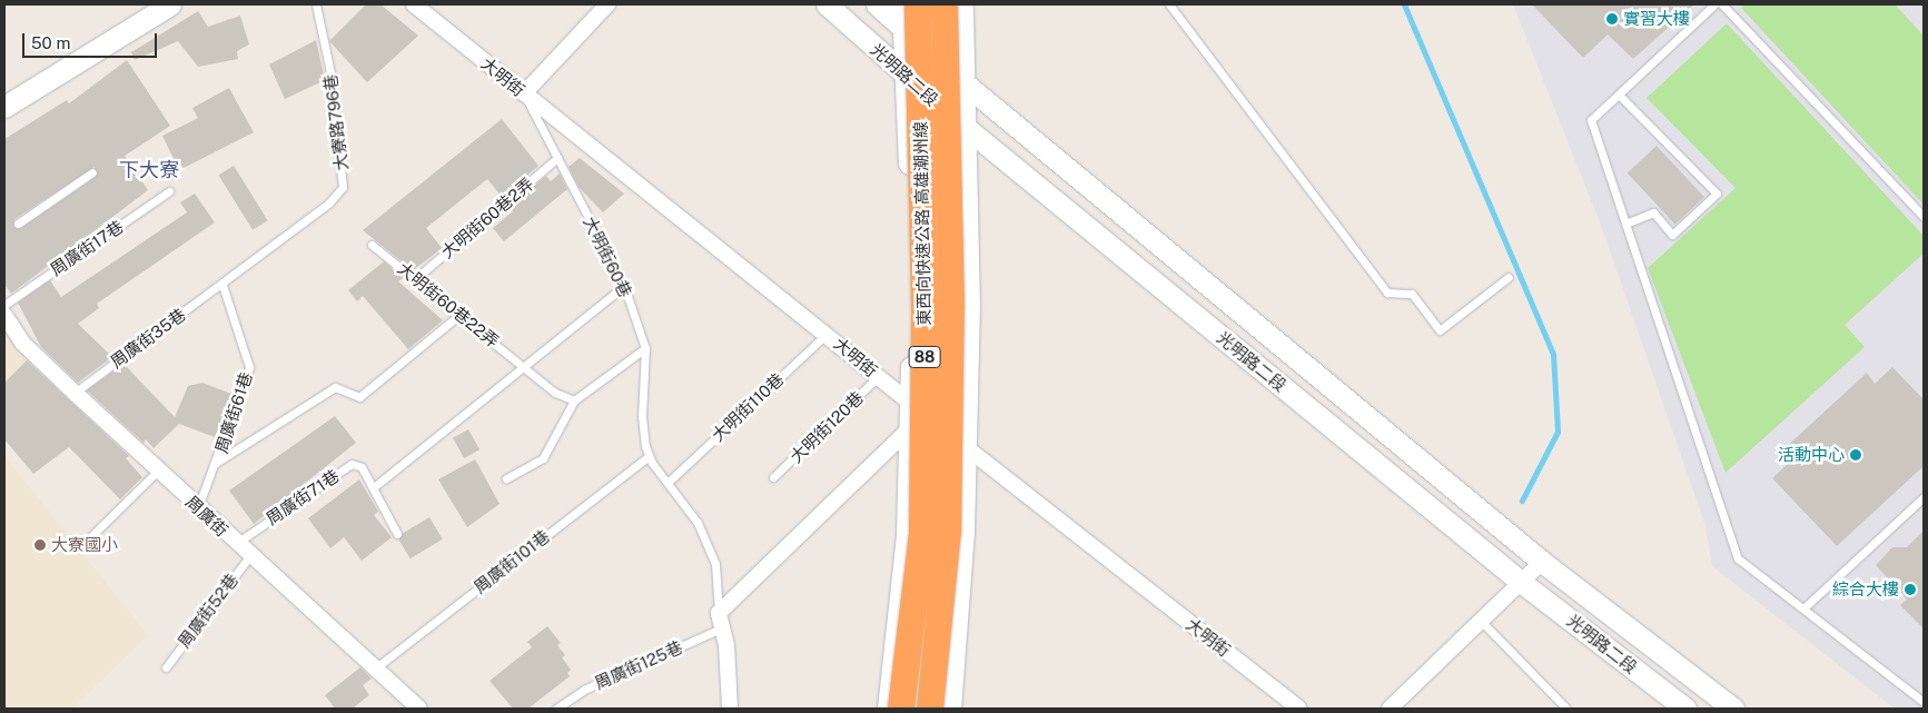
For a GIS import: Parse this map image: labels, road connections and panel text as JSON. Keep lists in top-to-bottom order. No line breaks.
{"streets":{"highway":["東西向快速公路 高雄潮州線","88"],"street":["光明路二段","大明街","周廣街"],"lane":["大寮路796巷","大明街60巷2弄","周廣街17巷","大明街60巷","大明街60巷22弄","周廣街35巷","大明街110巷","周廣街61巷","大明街120巷","周廣街71巷","周廣街101巷","周廣街52巷","周廣街125巷"]},"crossings":[["大明街","大明街60巷"],["大明街","大明街110巷"],["大明街","大明街120巷"],["大寮路796巷","周廣街35巷"],["大寮路796巷","周廣街61巷"],["大明街60巷2弄","大明街60巷"],["大明街60巷2弄","大明街60巷22弄"],["大明街60巷","大明街110巷"],["大明街60巷","周廣街101巷"],["大明街60巷","周廣街125巷"],["周廣街35巷","周廣街61巷"],["周廣街35巷","周廣街"],["周廣街61巷","周廣街"],["周廣街71巷","周廣街"],["周廣街","周廣街101巷"],["周廣街","周廣街52巷"]],"districts":["下大寮"],"places":["實習大樓","活動中心","大寮國小","綜合大樓"],"scale_bar":"50 m"}
